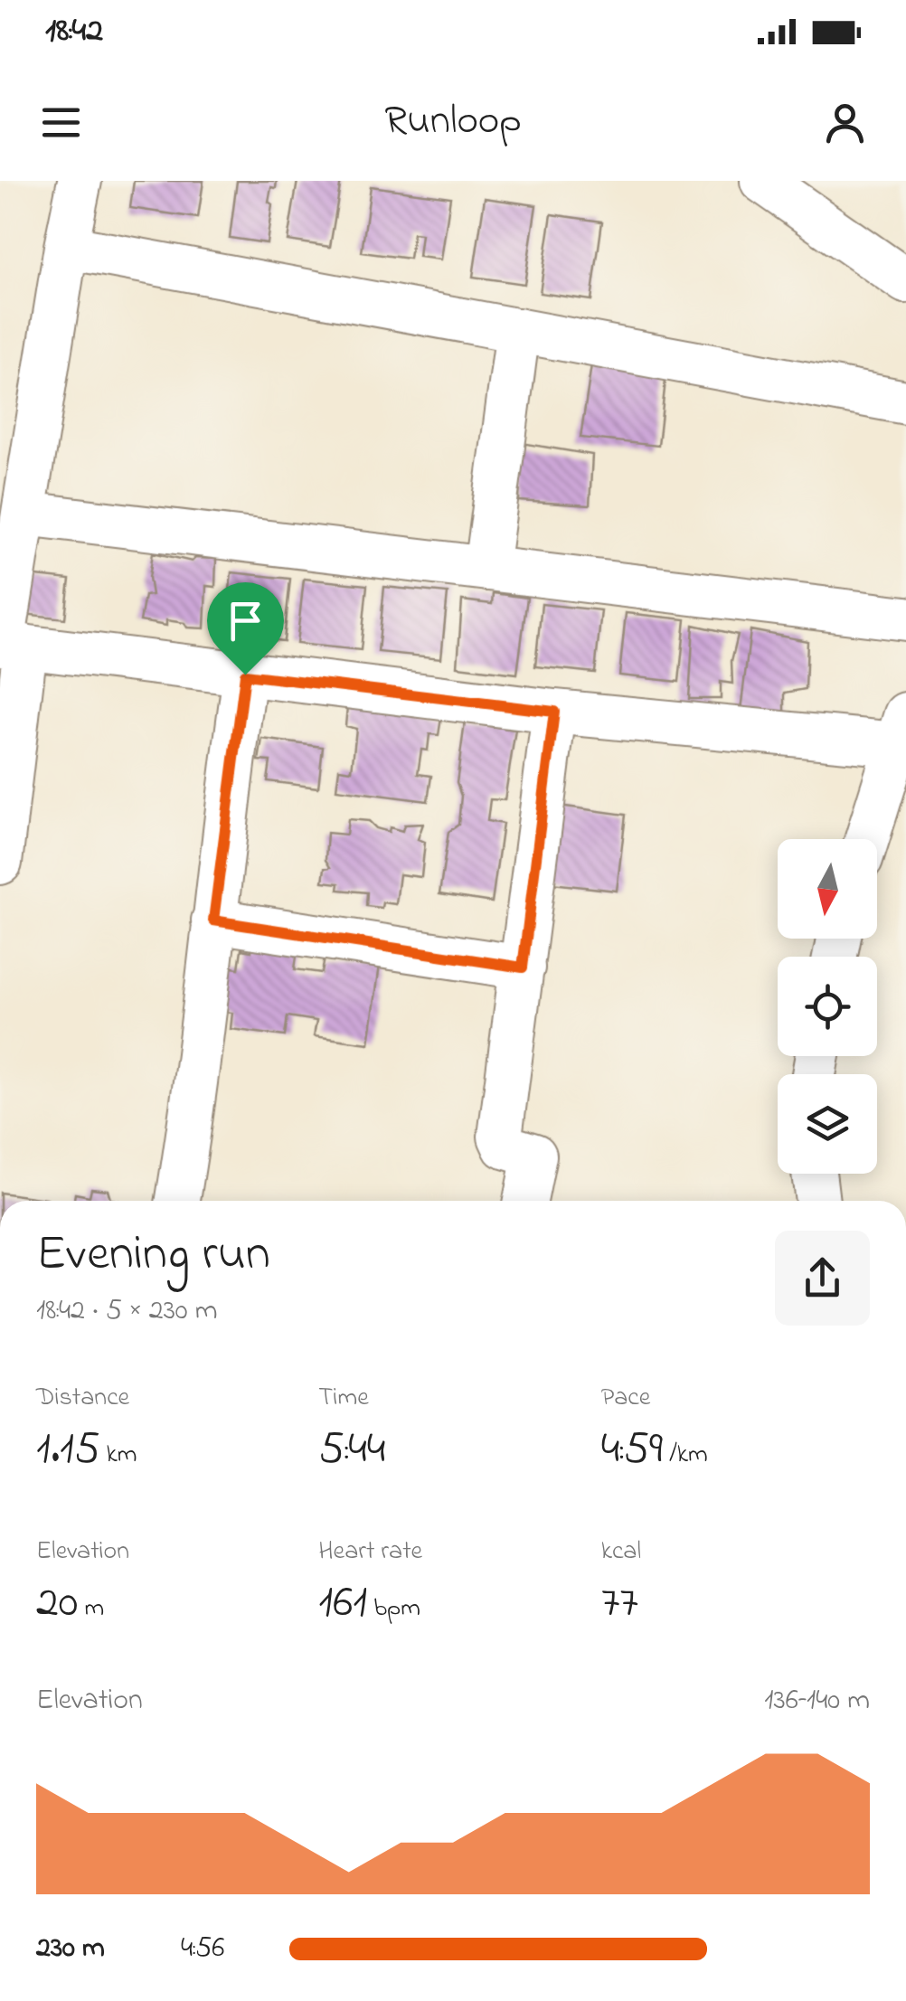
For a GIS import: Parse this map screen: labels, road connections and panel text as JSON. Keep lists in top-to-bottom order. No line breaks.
{"north":"bottom","page":{"status":"18:42","header":"Runloop","heading":["Evening run","18:42 · 5 × 230 m"],"stats":[["Distance","1.15 km"],["Time","5:44"],["Pace","4:59 /km"],["Elevation","20 m"],["Heart rate","161 bpm"],["kcal","77"]],"chart":["Elevation","136–140 m"],"list":[{"name":"230 m","note":"4:56"}]}}
